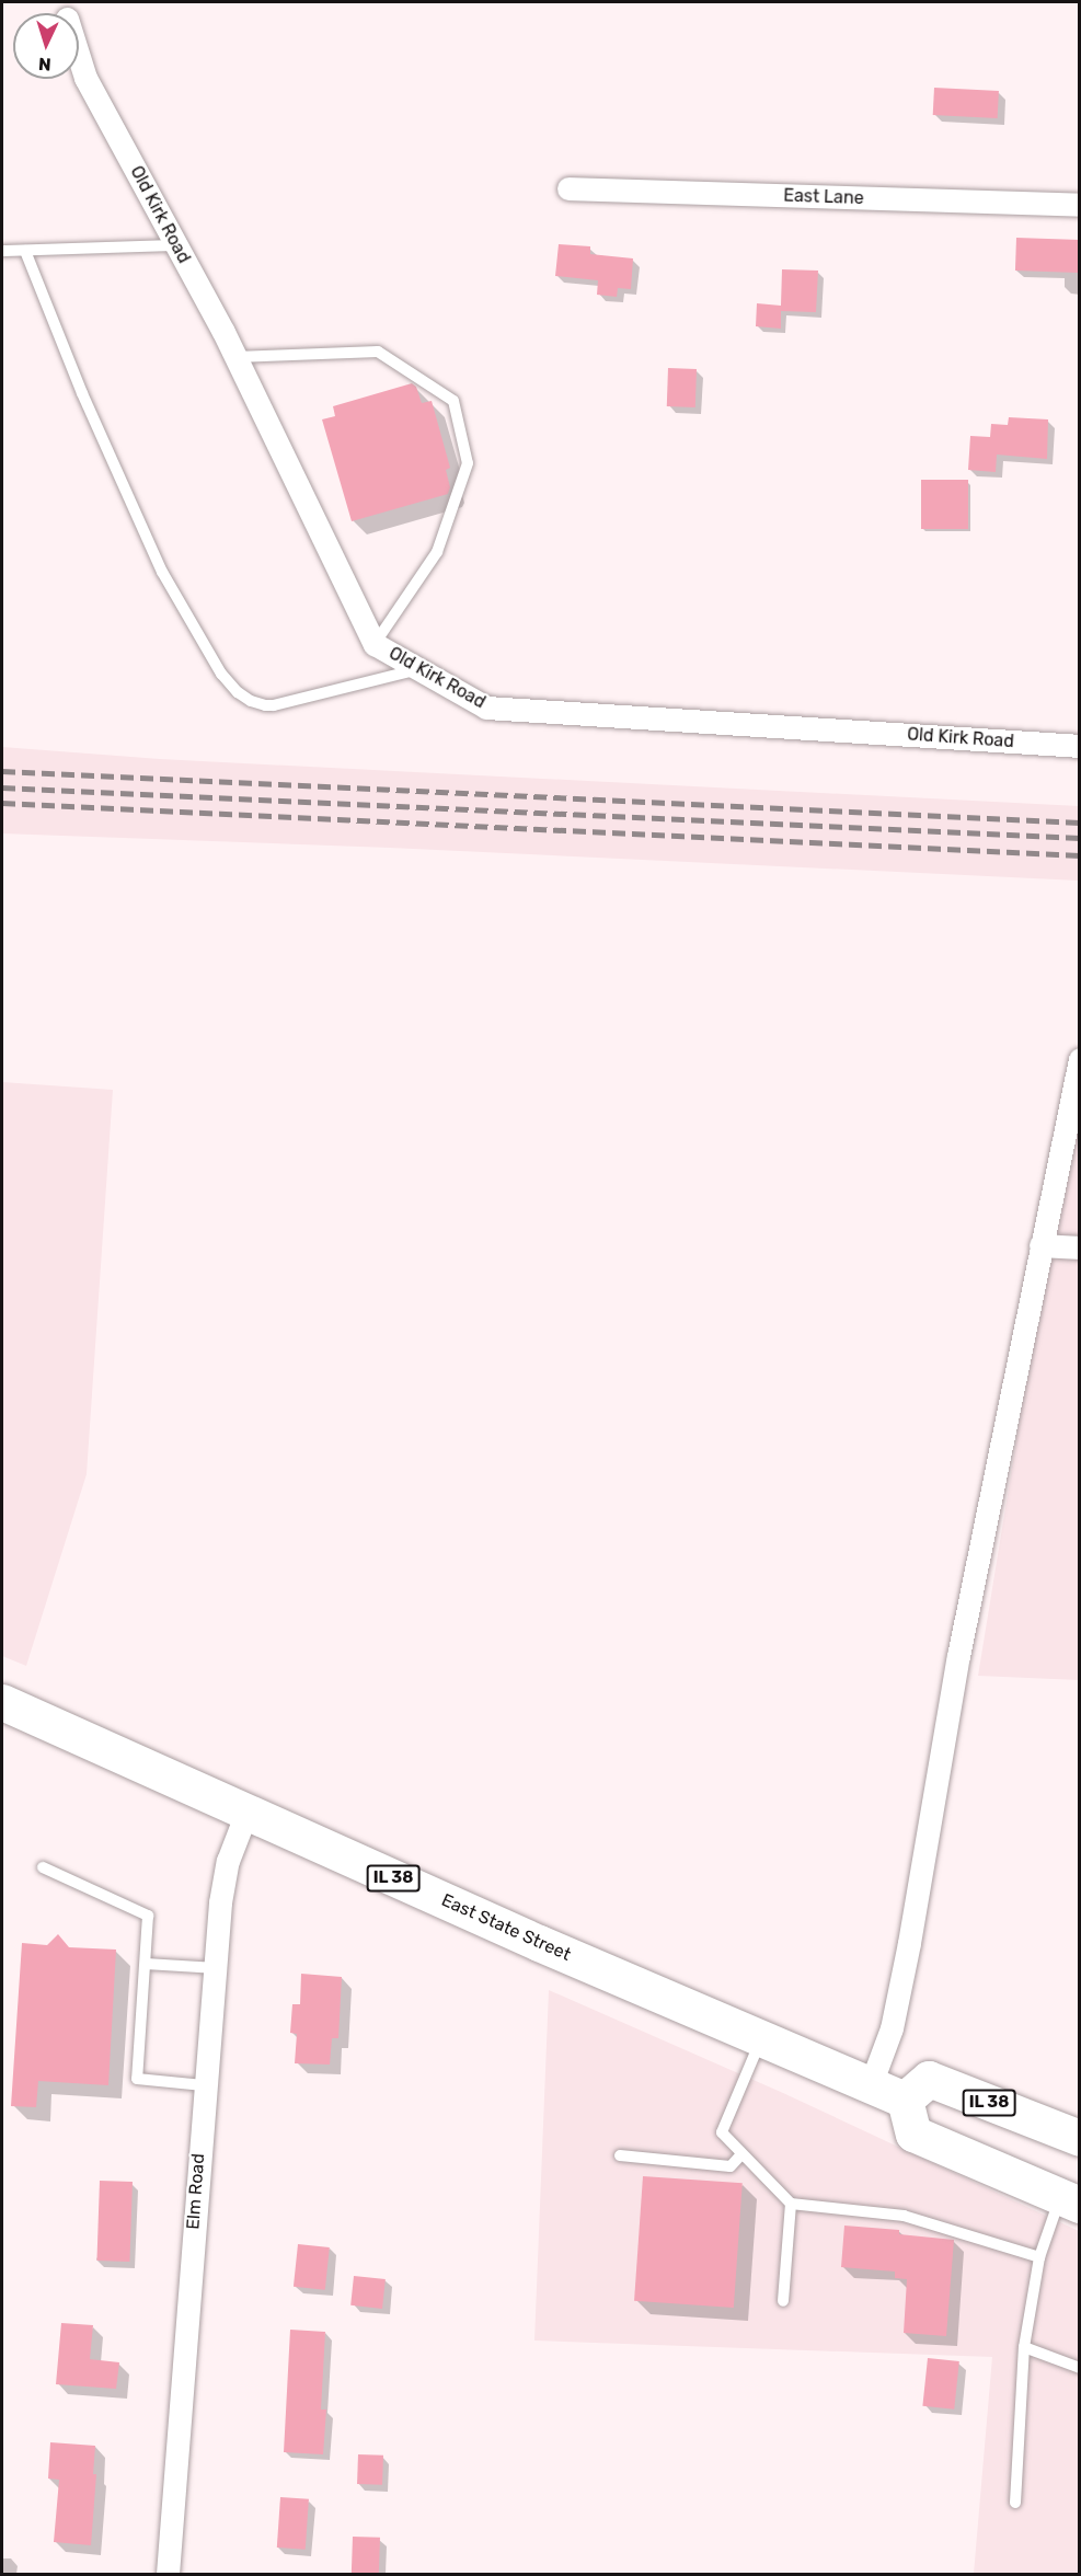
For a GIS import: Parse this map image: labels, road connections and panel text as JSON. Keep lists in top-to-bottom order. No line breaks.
{"streets":{"main road":["IL 38","East State Street"],"street":["East Lane","Old Kirk Road","Elm Road"]},"crossings":[["IL 38","East State Street"],["East State Street","Elm Road"]],"north":"bottom"}
